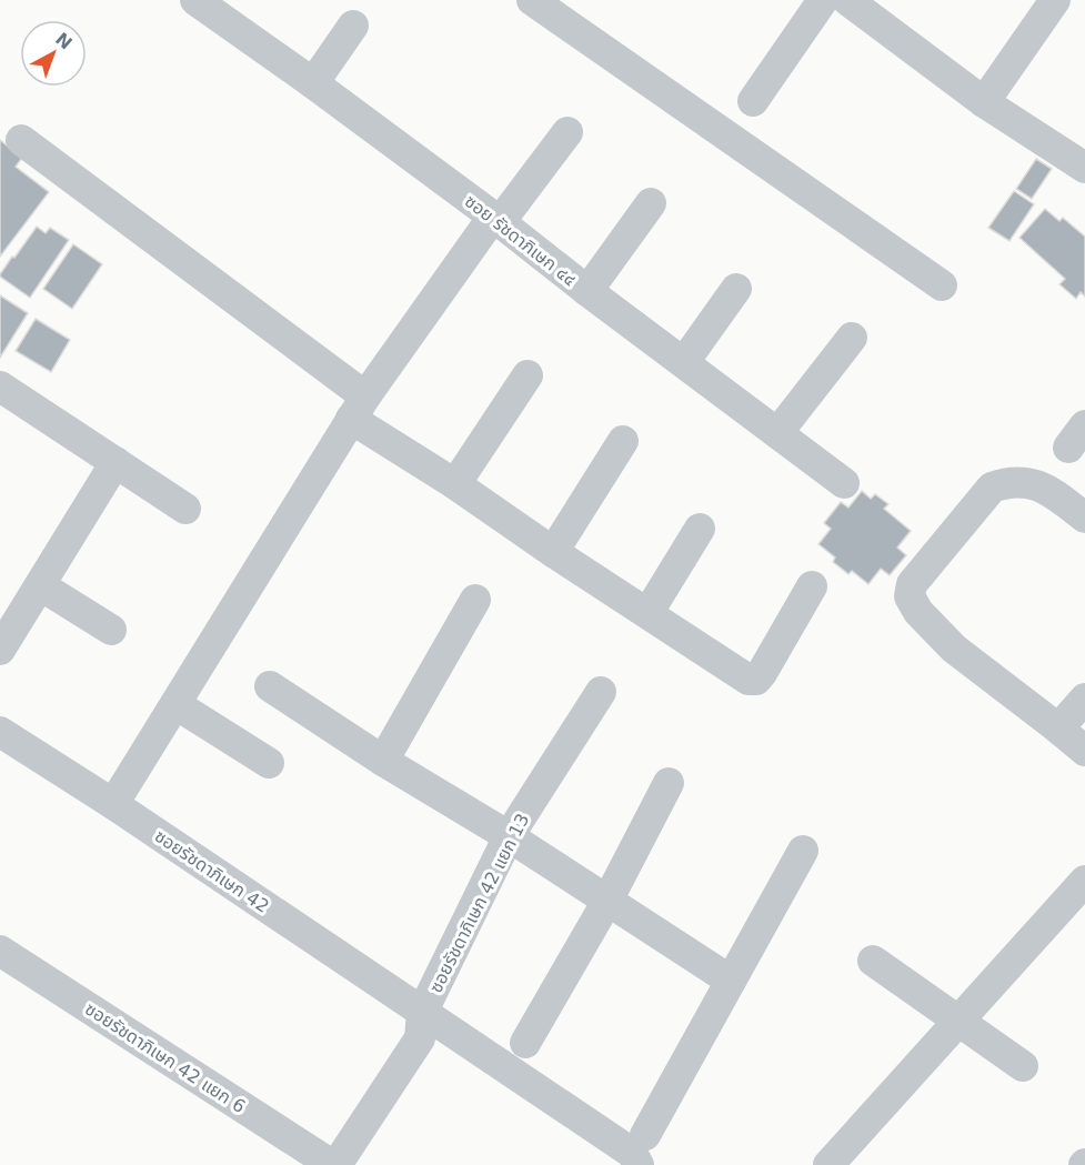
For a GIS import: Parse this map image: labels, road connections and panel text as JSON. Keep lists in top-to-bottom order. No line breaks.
{"streets":{"street":["ซอย รัชดาภิเษก ๔๔","ซอยรัชดาภิเษก 42","ซอยรัชดาภิเษก 42 แยก 13","ซอยรัชดาภิเษก 42 แยก 6"]},"crossings":[["ซอยรัชดาภิเษก 42","ซอยรัชดาภิเษก 42 แยก 13"],["ซอยรัชดาภิเษก 42 แยก 13","ซอยรัชดาภิเษก 42 แยก 6"]],"north":"top right"}
